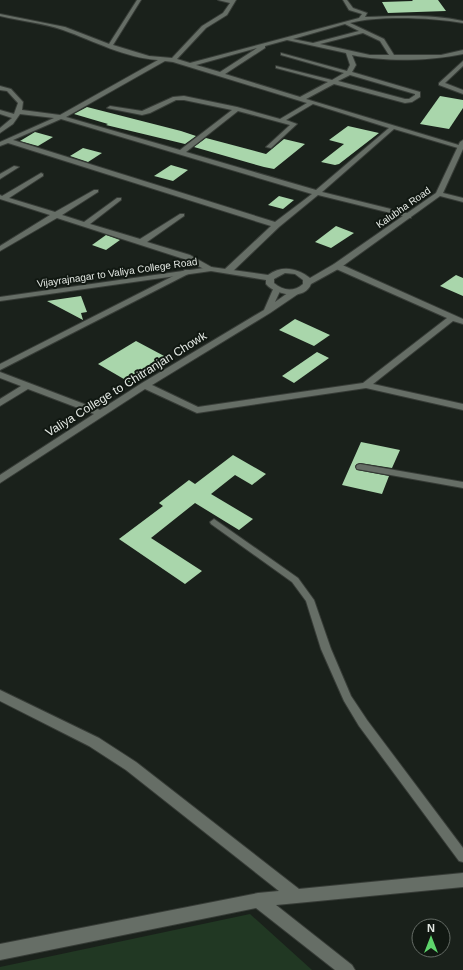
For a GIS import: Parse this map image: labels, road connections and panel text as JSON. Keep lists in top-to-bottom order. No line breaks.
{"streets":{"street":["Kalubha Road","Vijayrajnagar to Valiya College Road","Valiya College to Chitranjan Chowk"]},"crossings":[["Kalubha Road","Vijayrajnagar to Valiya College Road"],["Kalubha Road","Valiya College to Chitranjan Chowk"]],"north":"top"}
